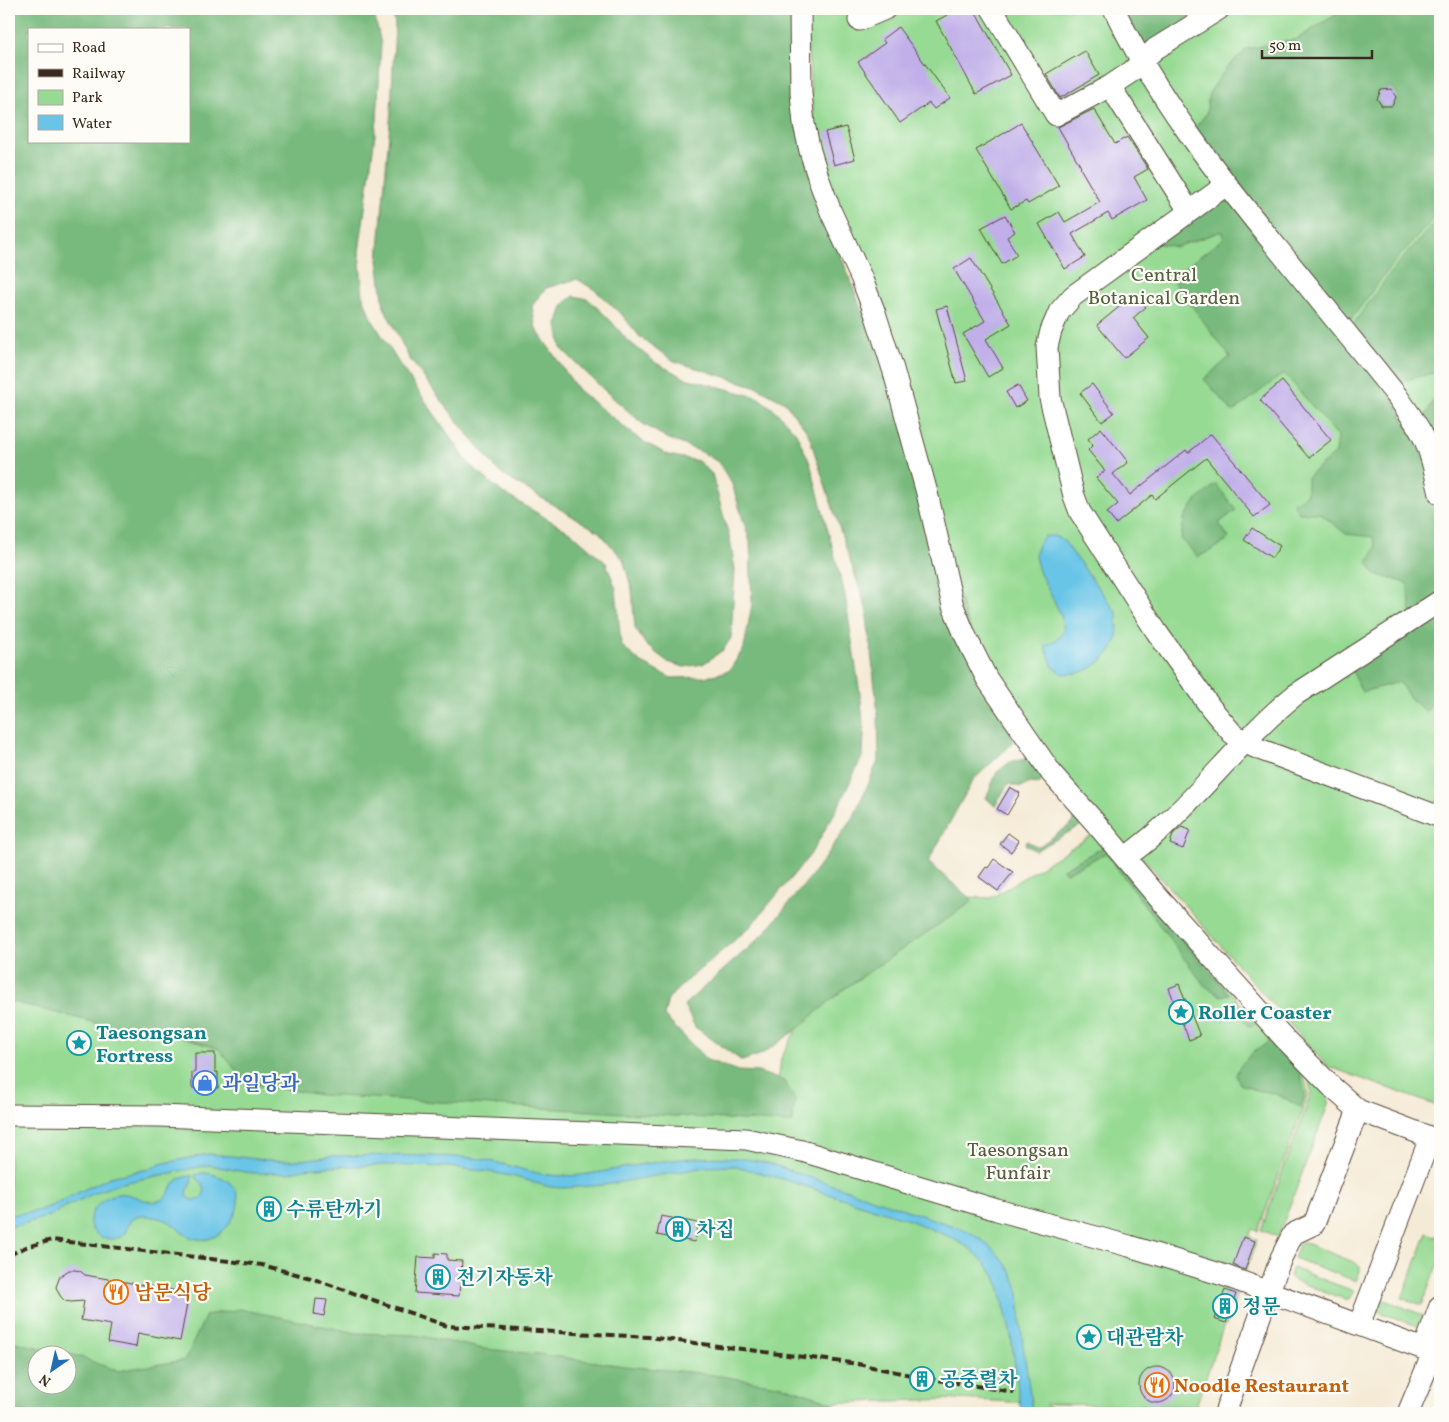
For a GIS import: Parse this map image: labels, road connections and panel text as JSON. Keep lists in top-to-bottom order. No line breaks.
{"parks":["Central Botanical Garden","Taesongsan Funfair"],"places":{"place":["Roller Coaster","Taesongsan Fortress","대관람차"],"shop":["과일당과"],"building":["수류탄까기","차집","전기자동차","정문","공중렬차"],"restaurant":["남문식당","Noodle Restaurant"]},"legend":["Road","Railway","Park","Water"],"scale_bar":"50 m","north":"bottom left"}
